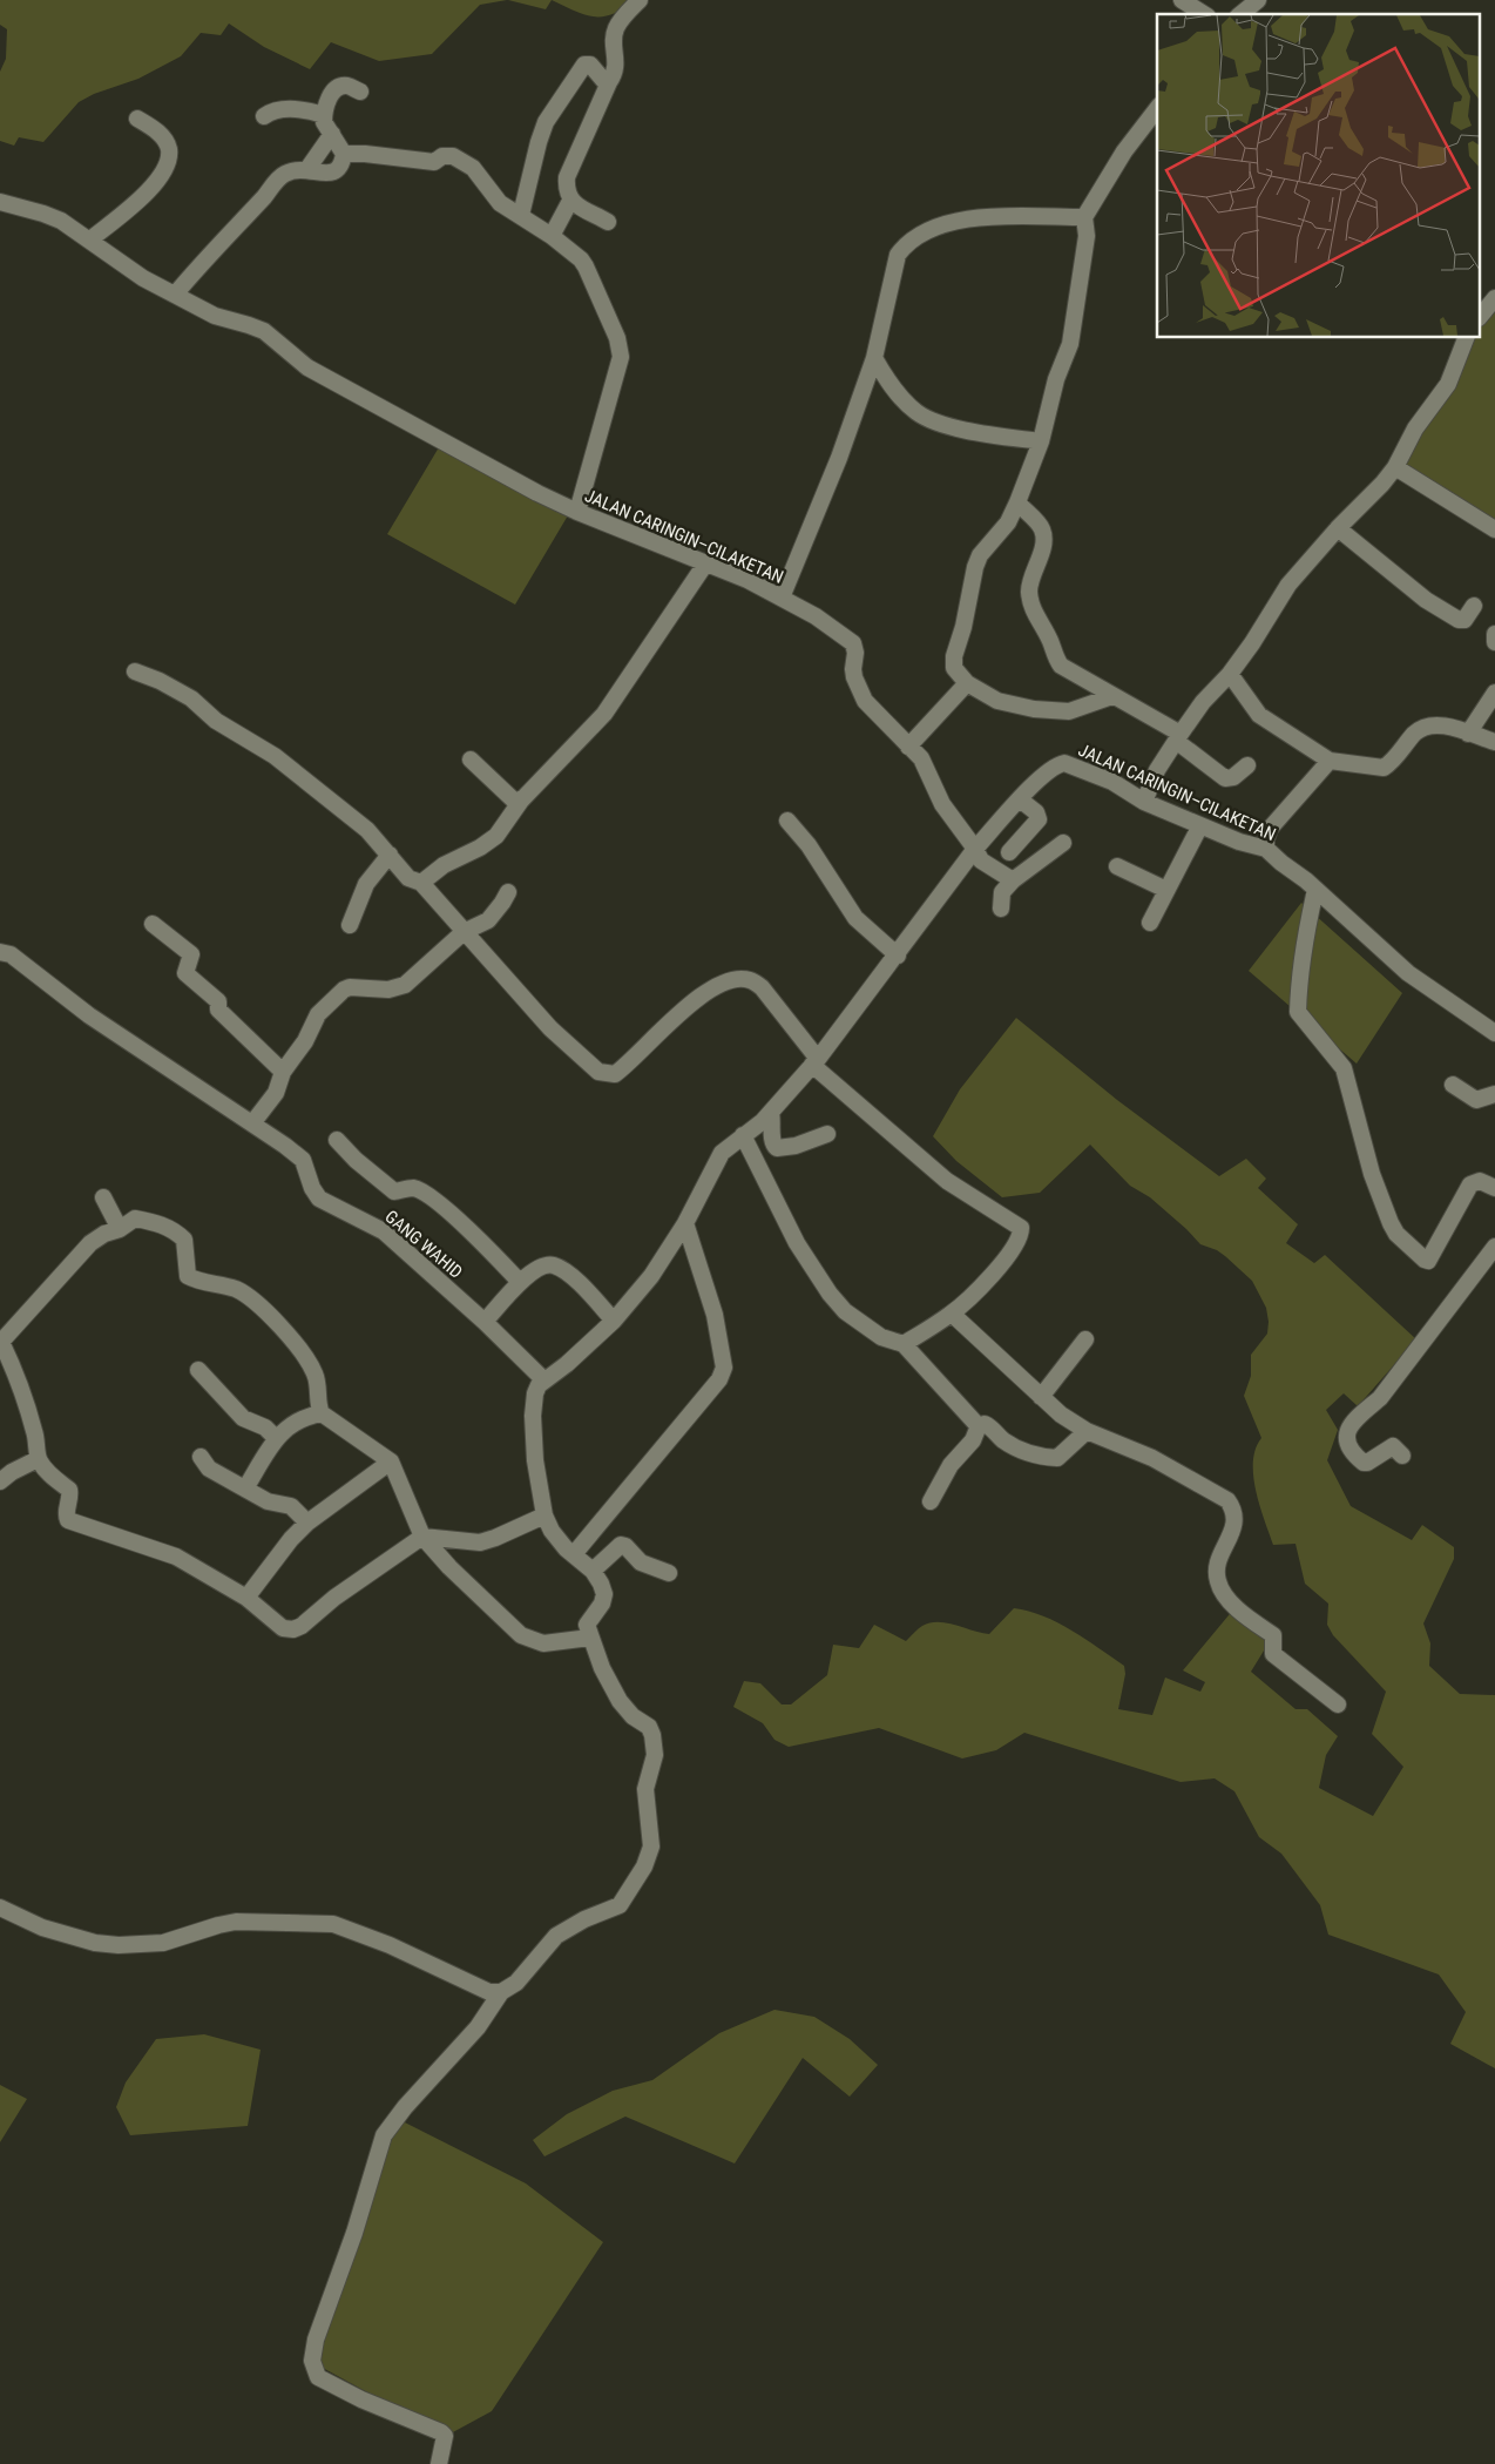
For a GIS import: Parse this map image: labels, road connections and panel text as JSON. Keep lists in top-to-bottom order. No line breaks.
{"streets":{"street":["JALAN CARINGIN–CILAKETAN","GANG WAHID"]}}
